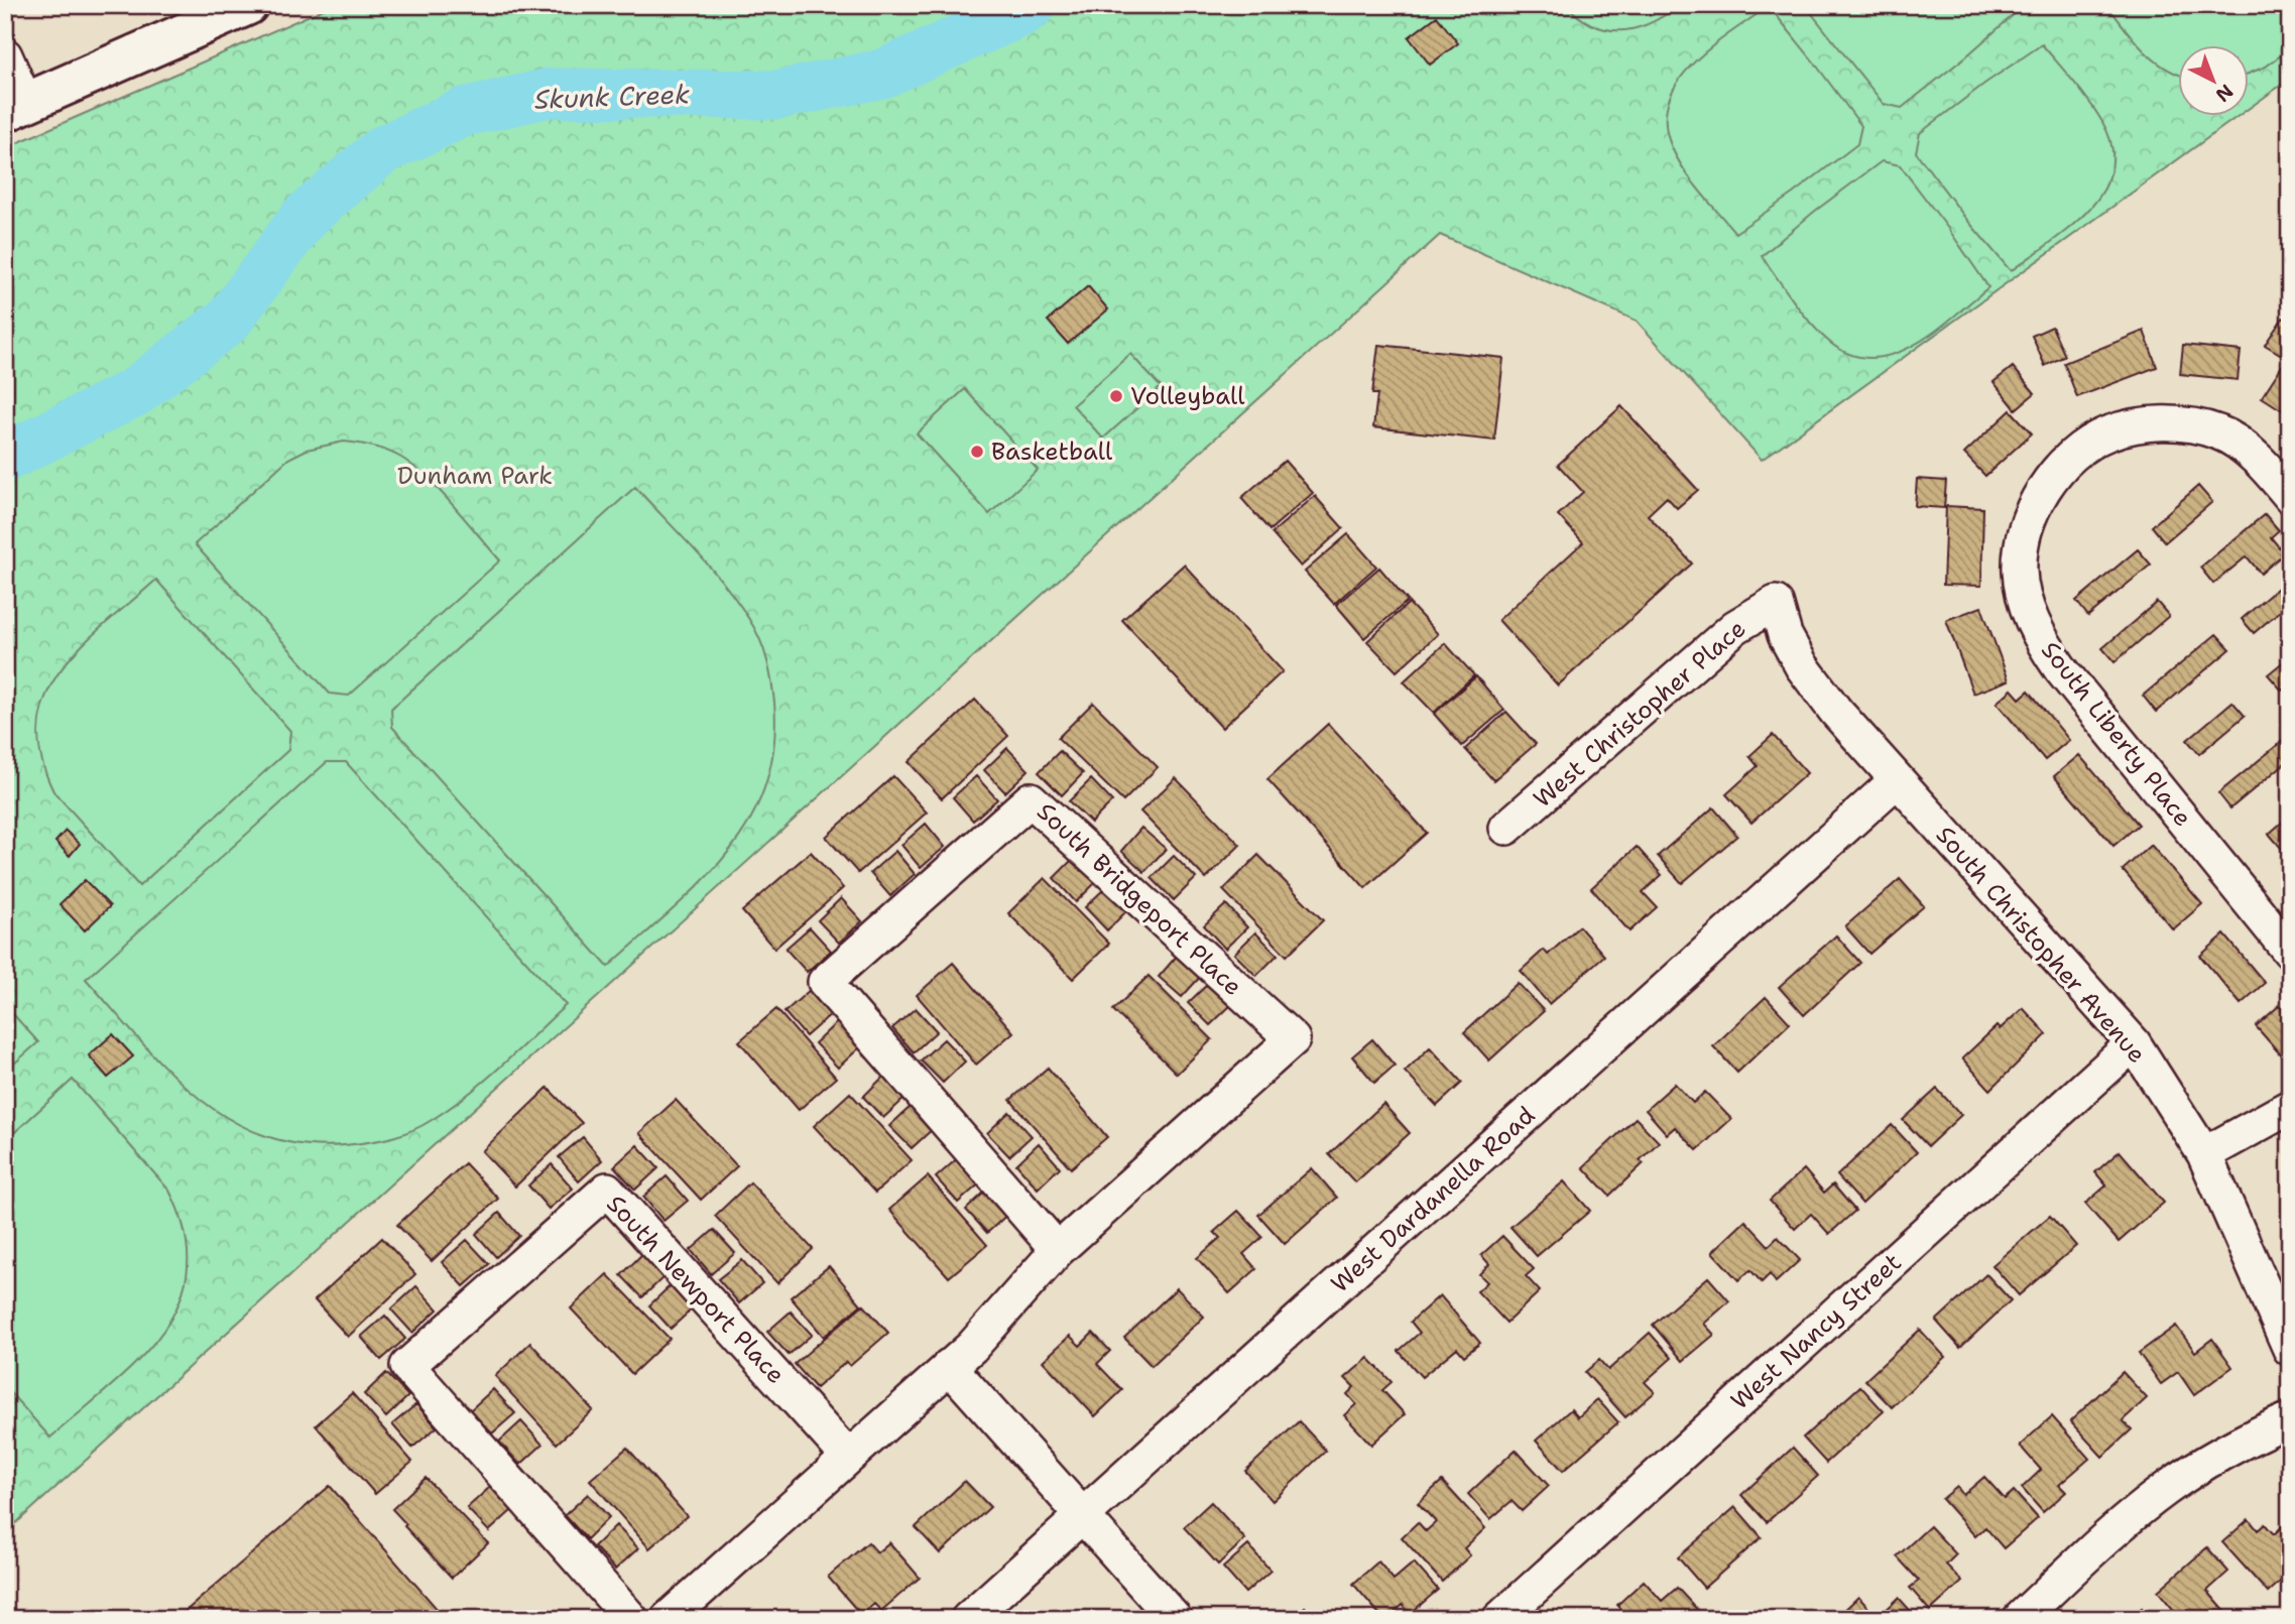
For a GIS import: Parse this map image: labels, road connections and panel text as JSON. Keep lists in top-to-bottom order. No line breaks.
{"streets":{"street":["West Christopher Place","South Liberty Place","South Bridgeport Place","South Christopher Avenue","West Dardanella Road","South Newport Place","West Nancy Street"]},"crossings":[["West Christopher Place","South Christopher Avenue"],["South Christopher Avenue","West Dardanella Road"],["South Christopher Avenue","West Nancy Street"]],"water":["Skunk Creek"],"parks":["Dunham Park"],"places":["Volleyball","Basketball"],"north":"bottom right"}
